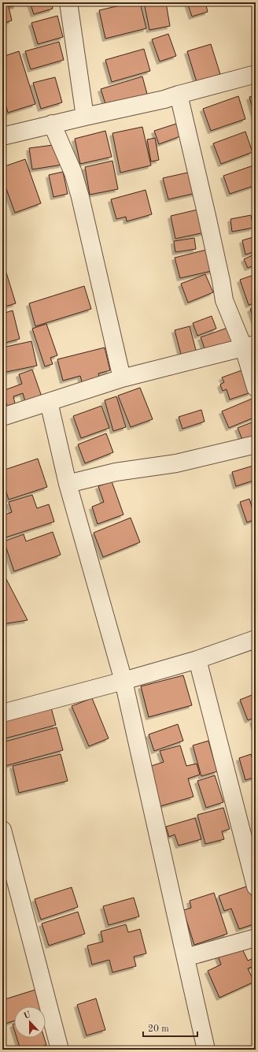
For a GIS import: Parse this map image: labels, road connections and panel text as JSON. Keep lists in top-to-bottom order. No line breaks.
{"scale_bar":"20 m","north":"top"}
